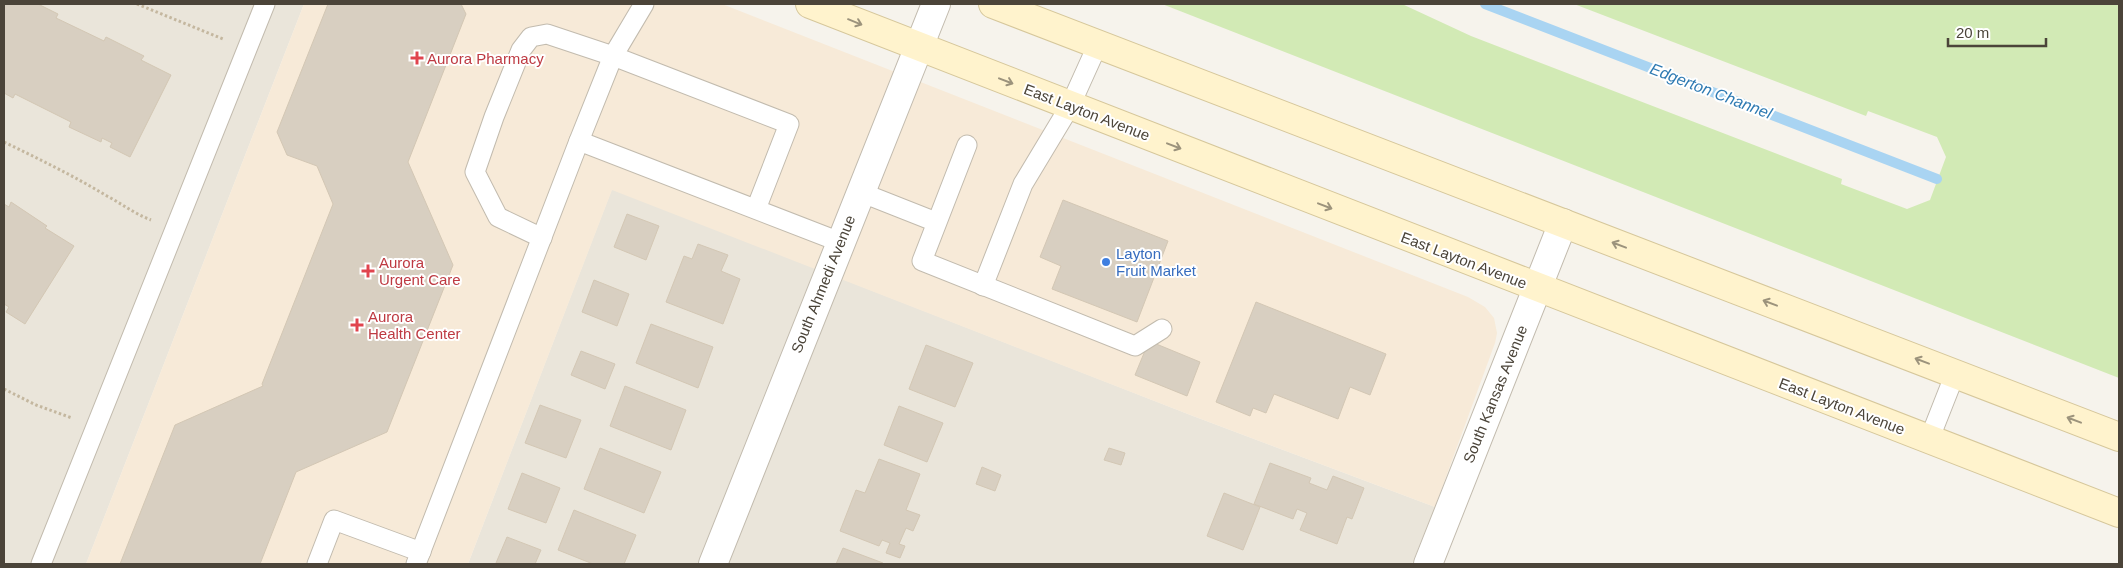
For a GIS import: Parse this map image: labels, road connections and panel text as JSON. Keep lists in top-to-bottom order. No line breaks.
{"streets":{"main road":["East Layton Avenue"],"street":["South Ahmedi Avenue","South Kansas Avenue"]},"crossings":[["East Layton Avenue","South Ahmedi Avenue"],["East Layton Avenue","South Kansas Avenue"]],"water":["Edgerton Channel"],"places":{"health":["Aurora Pharmacy","Aurora Urgent Care","Aurora Health Center"],"other":["Layton Fruit Market"]},"scale_bar":"20 m"}
